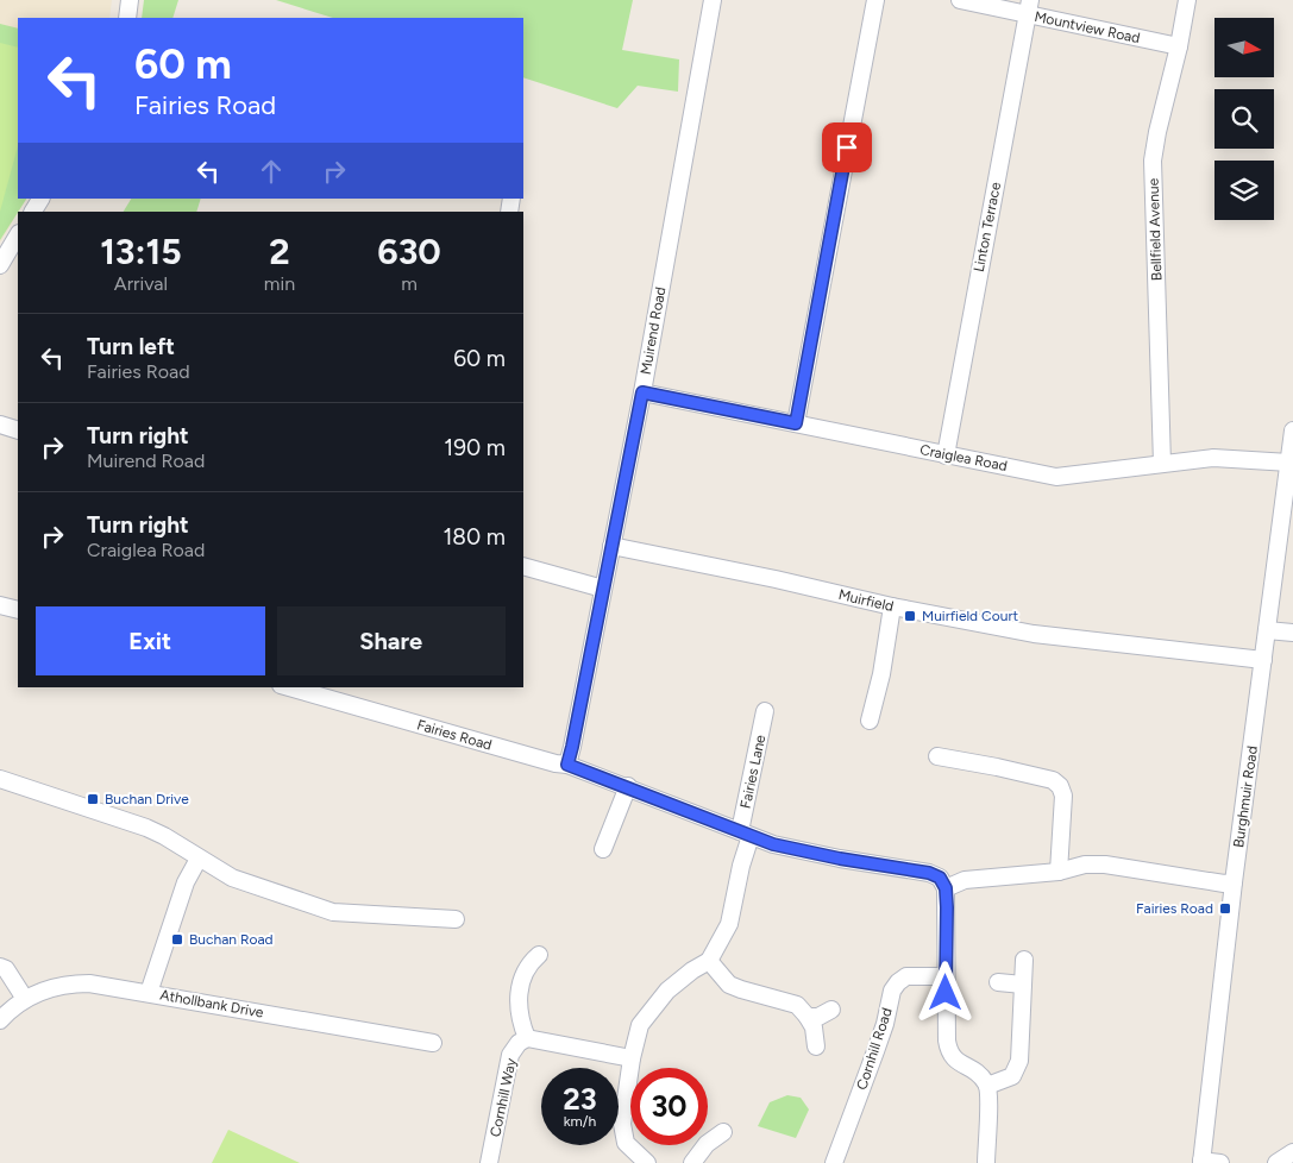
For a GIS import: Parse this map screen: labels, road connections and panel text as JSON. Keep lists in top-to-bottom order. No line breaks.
{"streets":{"street":["Mountview Road","Linton Terrace","Bellfield Avenue","Muirend Road","Craiglea Road","Muirfield","Fairies Road","Fairies Lane","Burghmuir Road","Athollbank Drive","Cornhill Road","Cornhill Way"]},"crossings":[["Mountview Road","Linton Terrace"],["Mountview Road","Bellfield Avenue"],["Linton Terrace","Craiglea Road"],["Bellfield Avenue","Craiglea Road"],["Muirend Road","Craiglea Road"],["Muirend Road","Muirfield"],["Muirend Road","Fairies Road"],["Craiglea Road","Burghmuir Road"],["Muirfield","Burghmuir Road"],["Fairies Road","Fairies Lane"]],"places":{"transit":["Muirfield Court","Buchan Drive","Fairies Road","Buchan Road"]},"north":"right","page":{"turn":["60 m","Fairies Road"],"eta":["13:15","Arrival","2","min","630","m"],"list":[{"name":"Turn left","note":"Fairies Road","value":"60 m"},{"name":"Turn right","note":"Muirend Road","value":"190 m"},{"name":"Turn right","note":"Craiglea Road","value":"180 m"}],"buttons":["Exit","Share"],"speed":"23 km/h","limit":"30"}}
